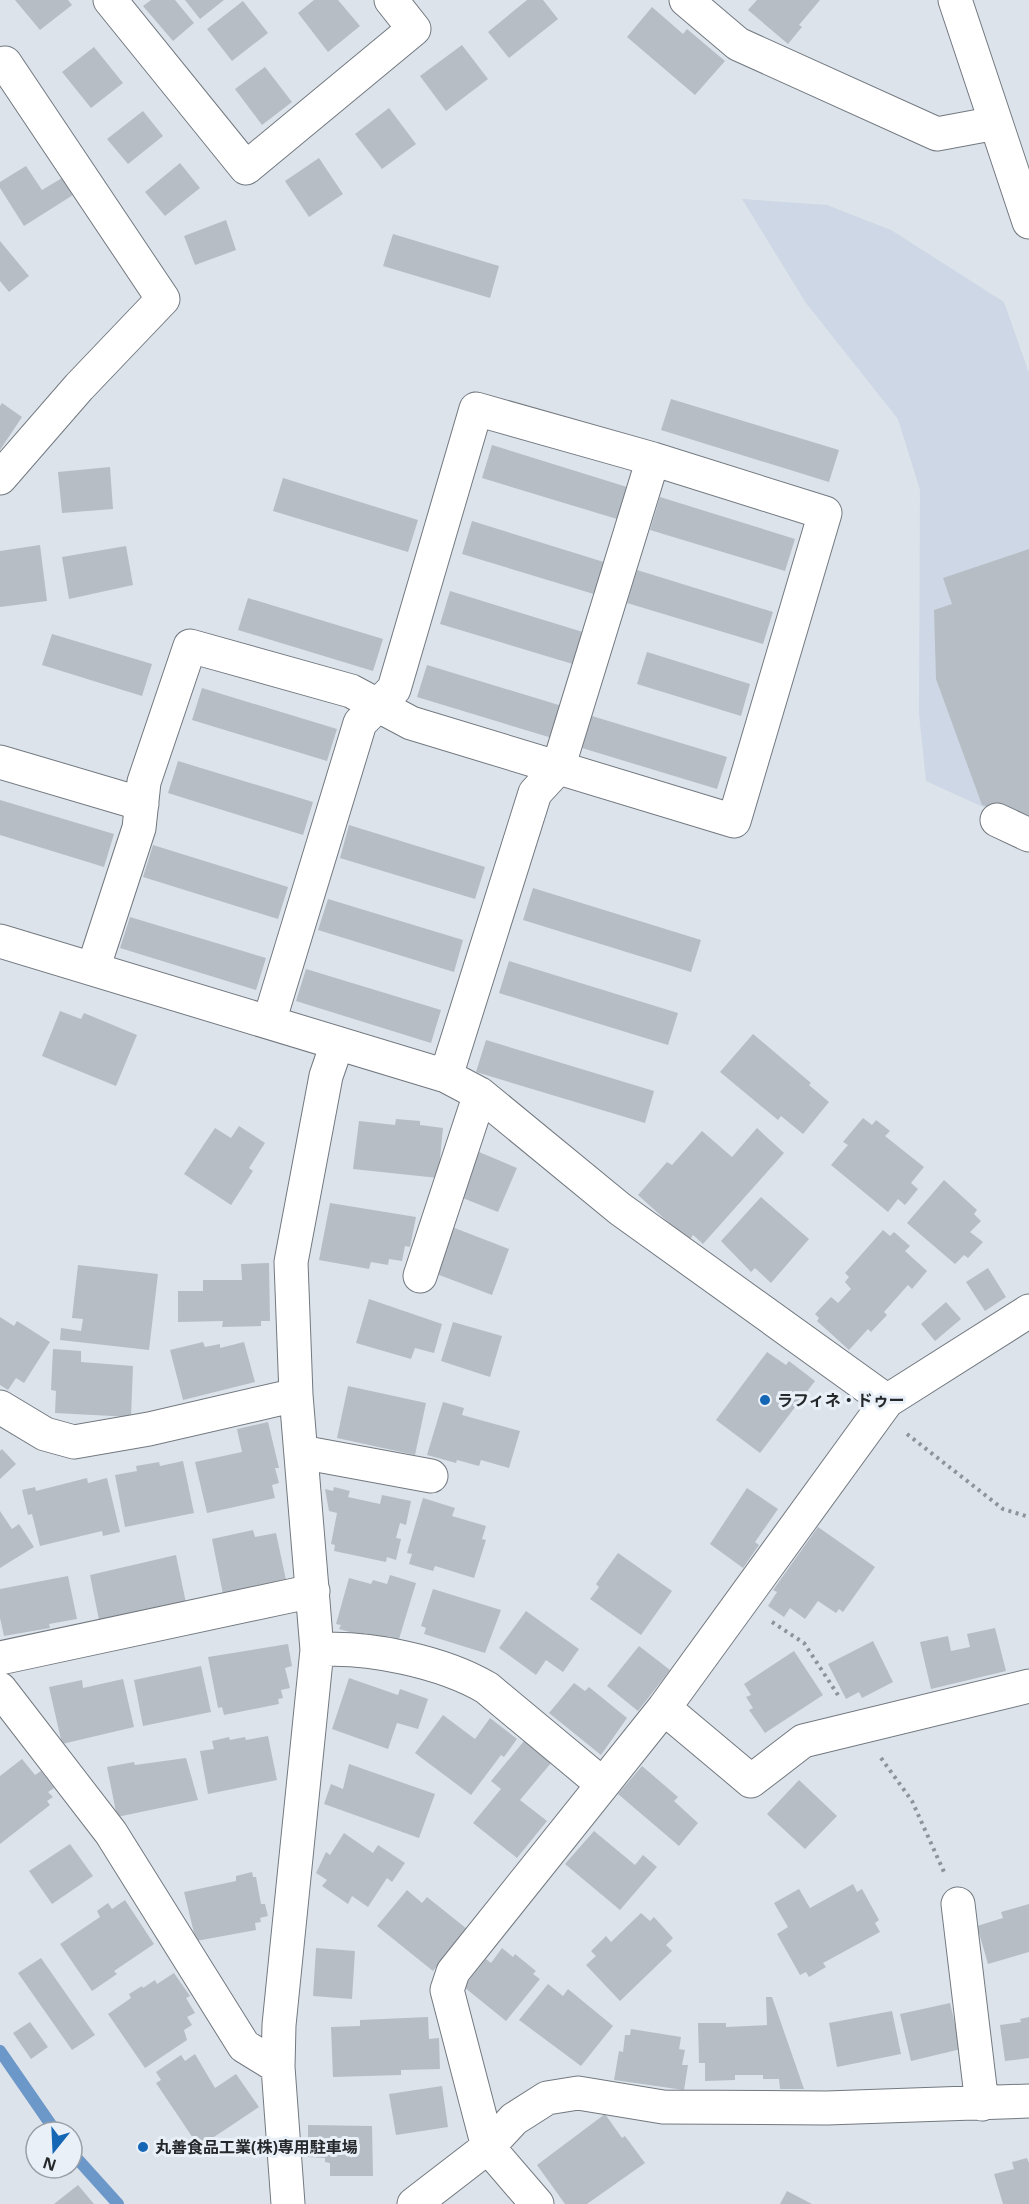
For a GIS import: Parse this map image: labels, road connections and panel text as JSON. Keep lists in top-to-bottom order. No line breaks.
{"places":["ラフィネ・ドゥー","丸善食品工業(株)専用駐車場"],"north":"bottom"}
